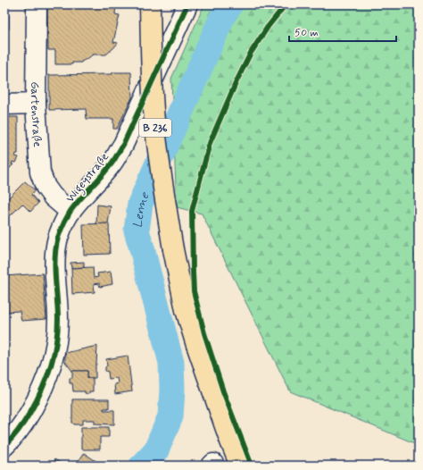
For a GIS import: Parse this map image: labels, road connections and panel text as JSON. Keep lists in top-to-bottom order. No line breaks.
{"streets":{"main road":["B 236"],"street":["Gartenstraße","Wigeystraße"]},"crossings":[["Gartenstraße","Wigeystraße"]],"water":["Lenne"],"scale_bar":"50 m"}
